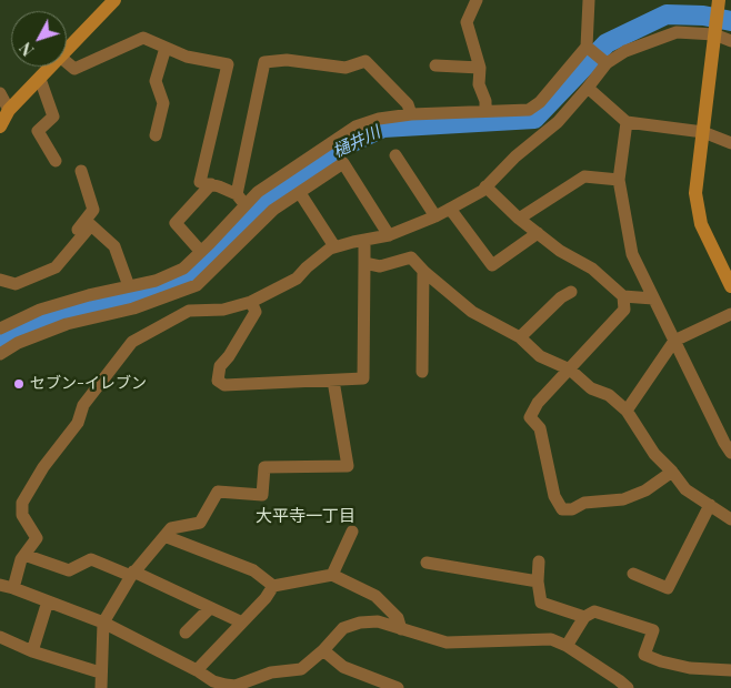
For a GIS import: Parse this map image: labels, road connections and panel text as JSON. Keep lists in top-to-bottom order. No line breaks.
{"districts":["大平寺一丁目"],"water":["樋井川"],"places":["セブン-イレブン"],"north":"bottom left"}
